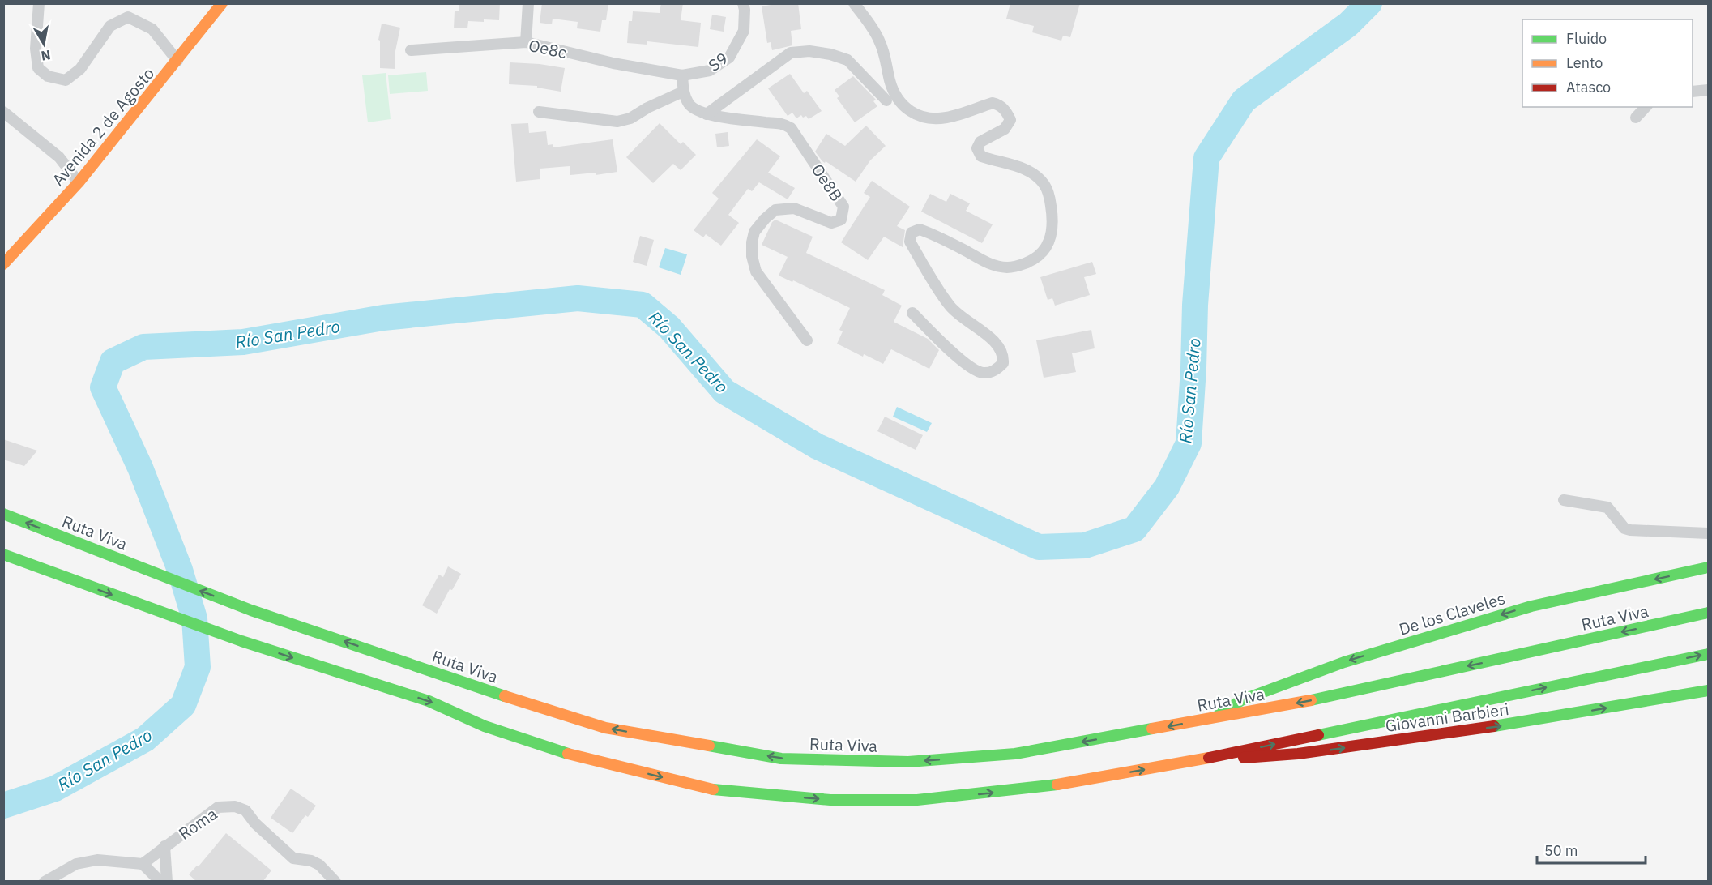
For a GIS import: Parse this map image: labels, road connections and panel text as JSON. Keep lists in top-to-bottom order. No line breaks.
{"streets":{"main road":["Avenida 2 de Agosto","Ruta Viva","De los Claveles","Giovanni Barbieri"],"street":["Oe8c","S9","Oe8B","Roma"]},"crossings":[["Oe8c","S9"],["Ruta Viva","De los Claveles"]],"water":["Río San Pedro"],"legend":["Fluido","Lento","Atasco"],"scale_bar":"50 m","north":"bottom"}
